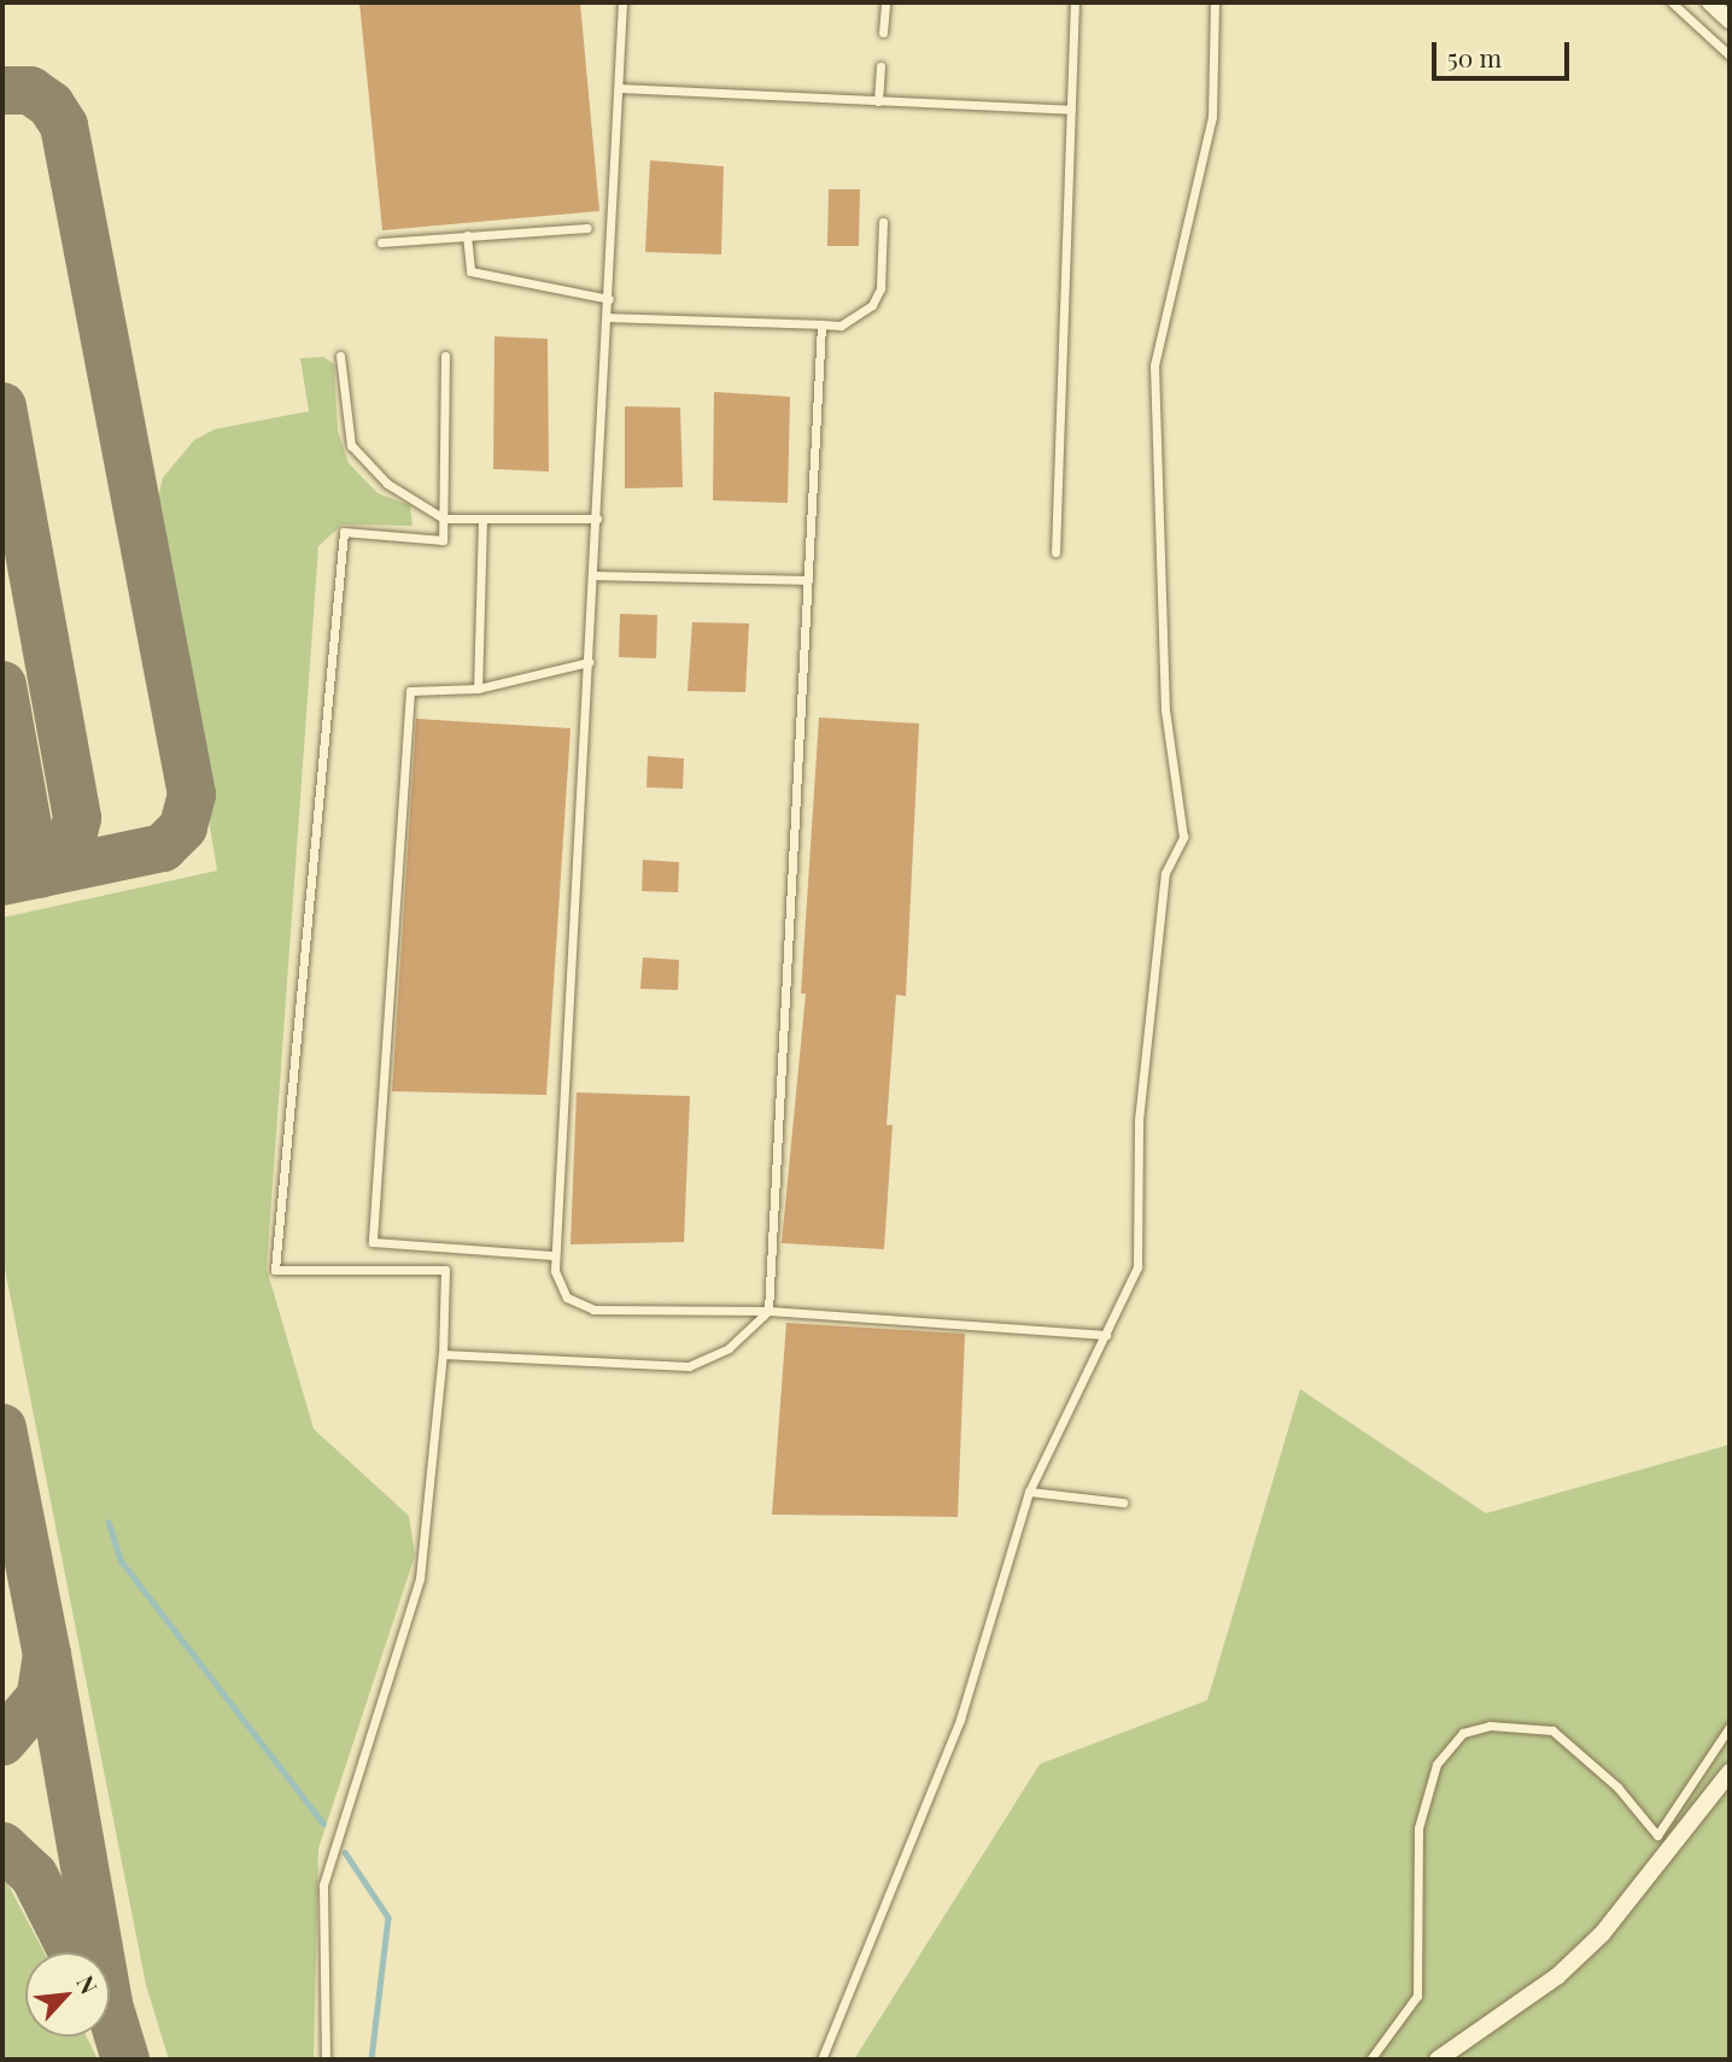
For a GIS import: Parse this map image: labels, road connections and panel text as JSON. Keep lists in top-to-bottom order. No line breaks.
{"scale_bar":"50 m","north":"top right"}
